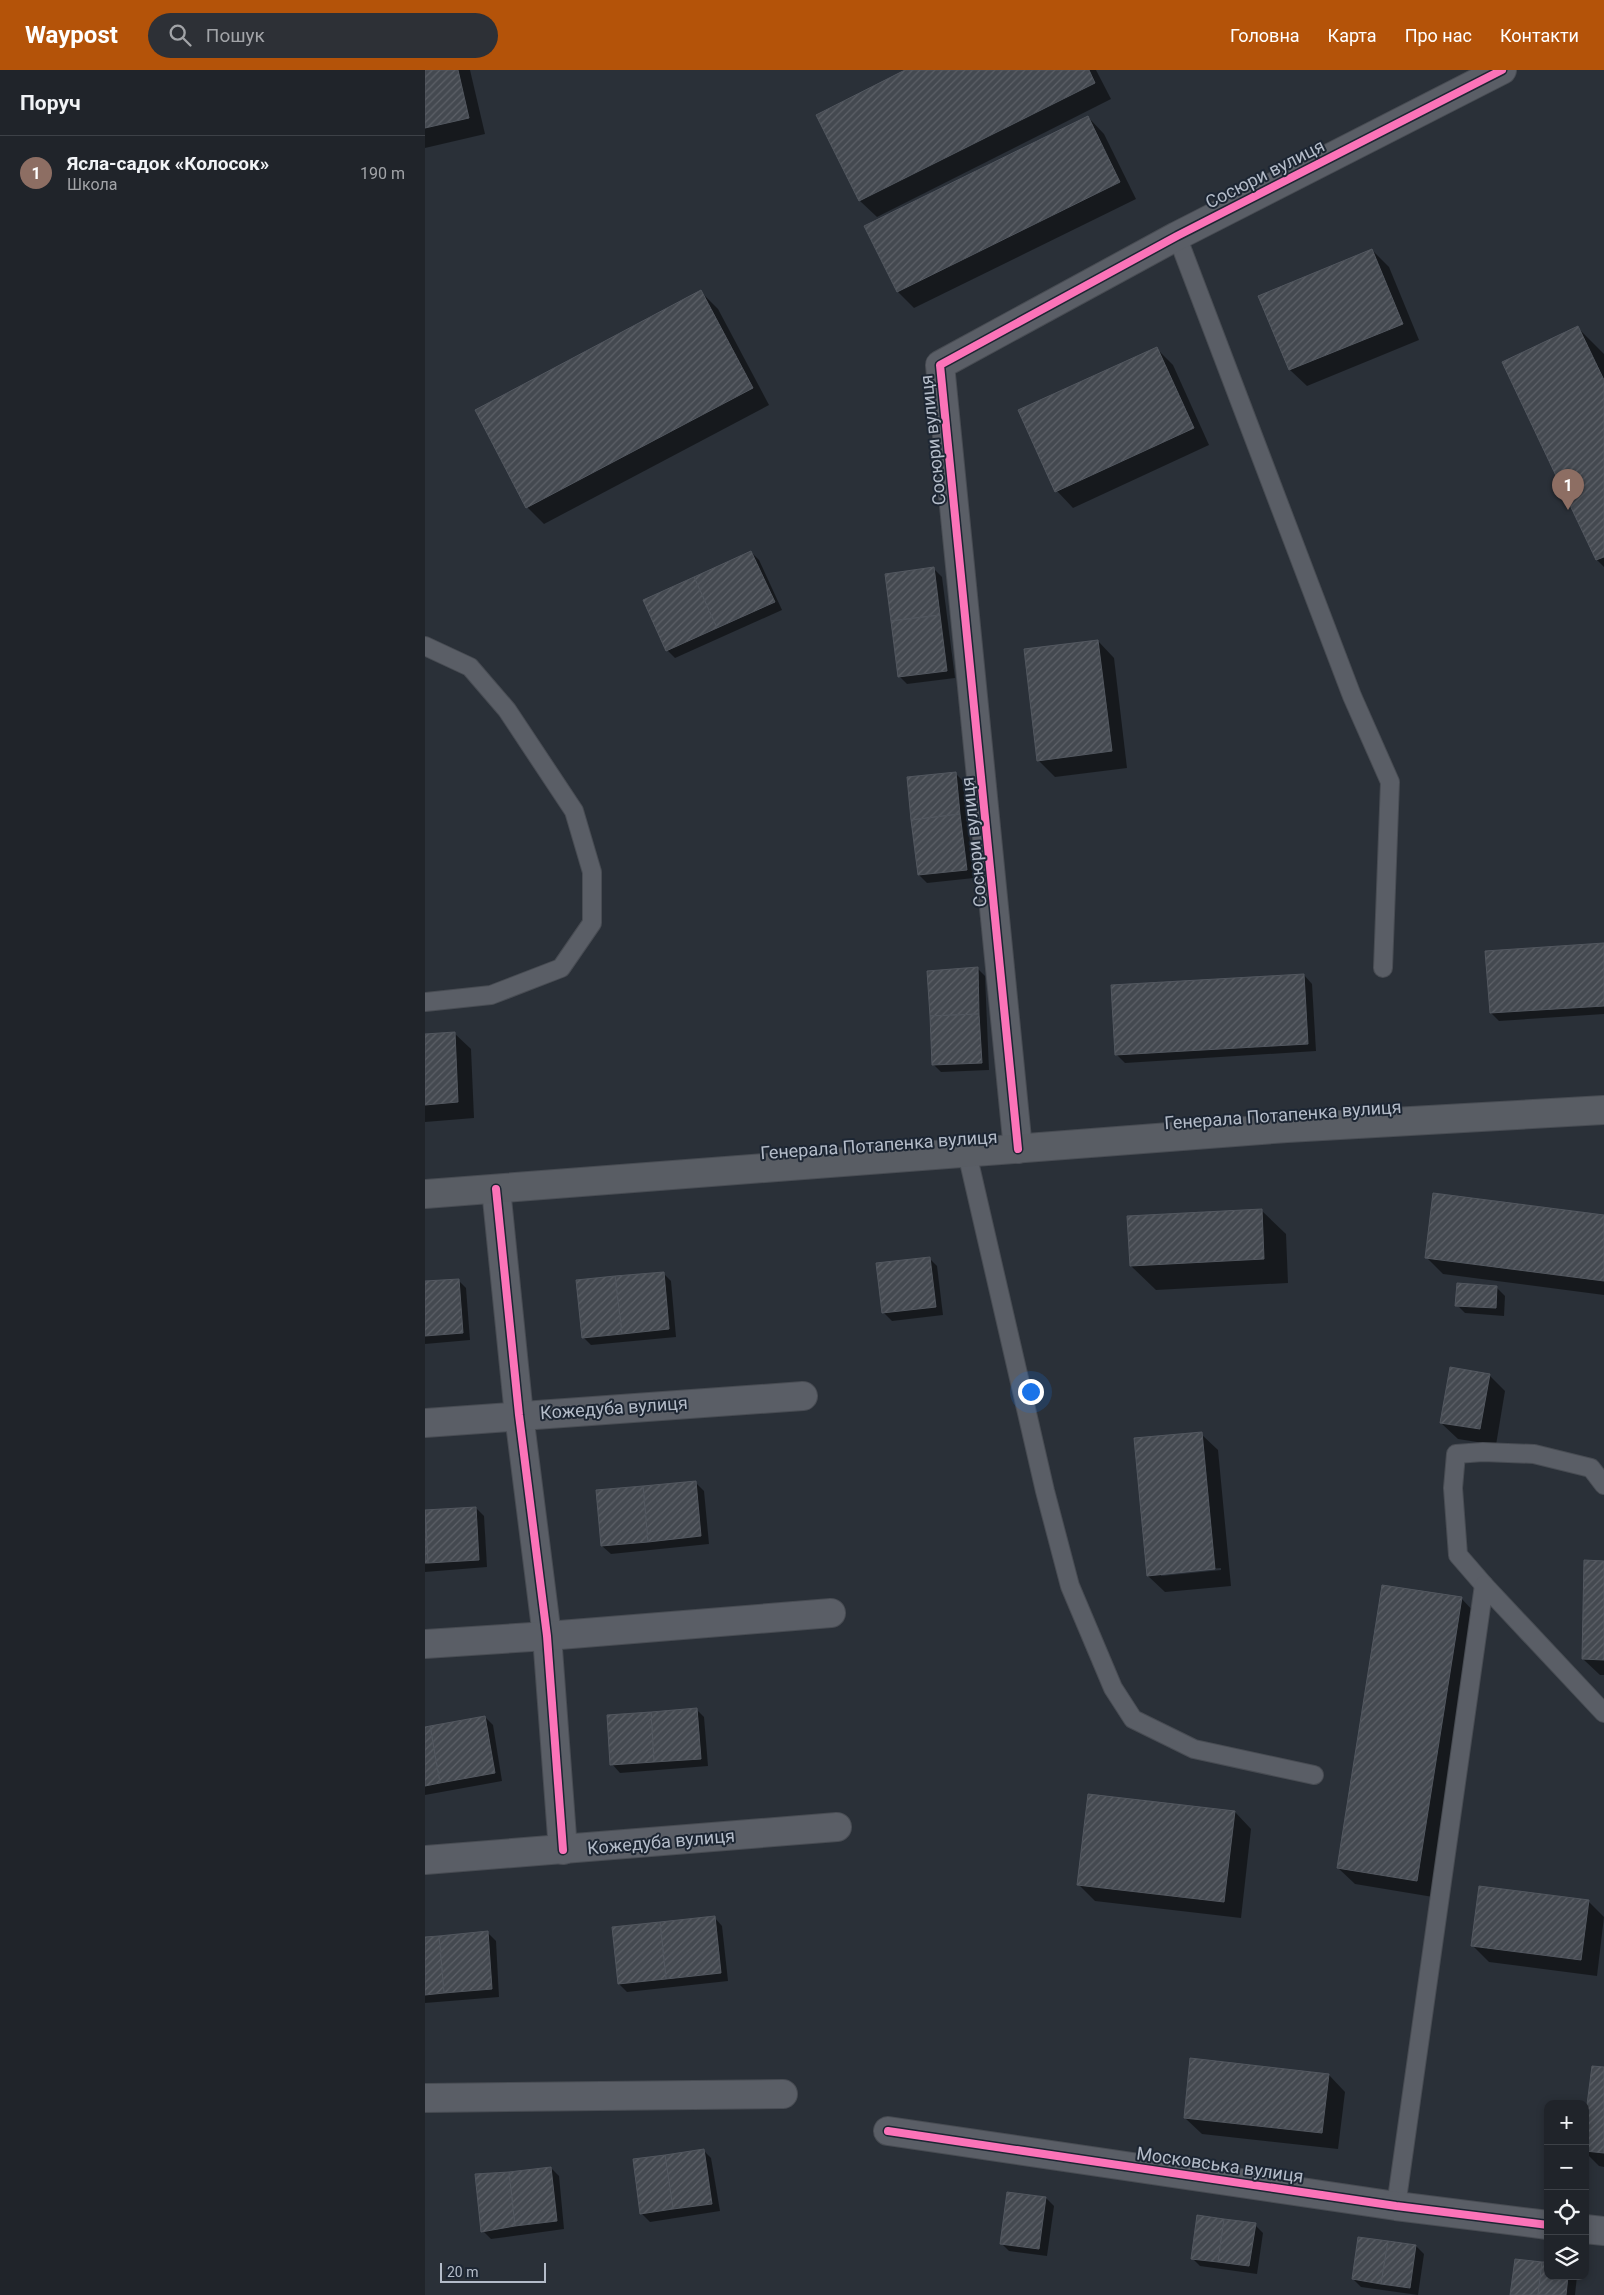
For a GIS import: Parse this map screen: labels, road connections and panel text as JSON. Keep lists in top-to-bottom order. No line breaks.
{"streets":{"main road":["Генерала Потапенка вулиця"],"street":["Сосюри вулиця","Кожедуба вулиця","Московська вулиця"]},"crossings":[["Сосюри вулиця","Генерала Потапенка вулиця"]],"scale_bar":"20 m","page":{"header":"Waypost","search":"Пошук","nav":["Головна","Карта","Про нас","Контакти"],"heading":"Поруч","list":[{"mark":"1","name":"Ясла-садок «Колосок»","note":"Школа","value":"190 m"}],"pins":"1","map_buttons":["+","−"],"scale":"20 m"}}
